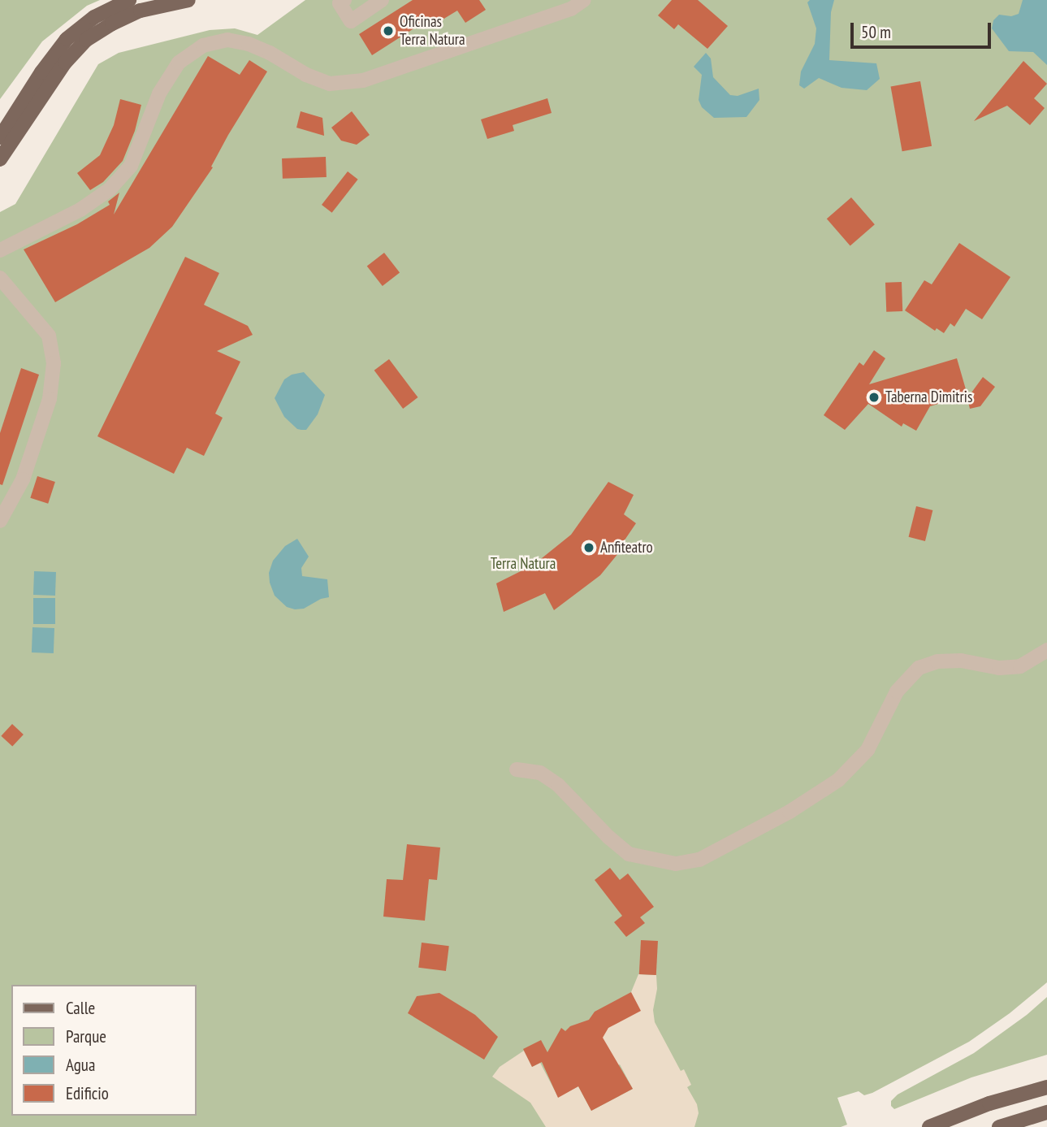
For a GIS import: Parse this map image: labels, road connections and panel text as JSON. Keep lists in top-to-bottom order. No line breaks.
{"parks":["Terra Natura"],"places":["Oficinas Terra Natura","Taberna Dimitris","Anfiteatro"],"legend":["Calle","Parque","Agua","Edificio"],"scale_bar":"50 m"}
